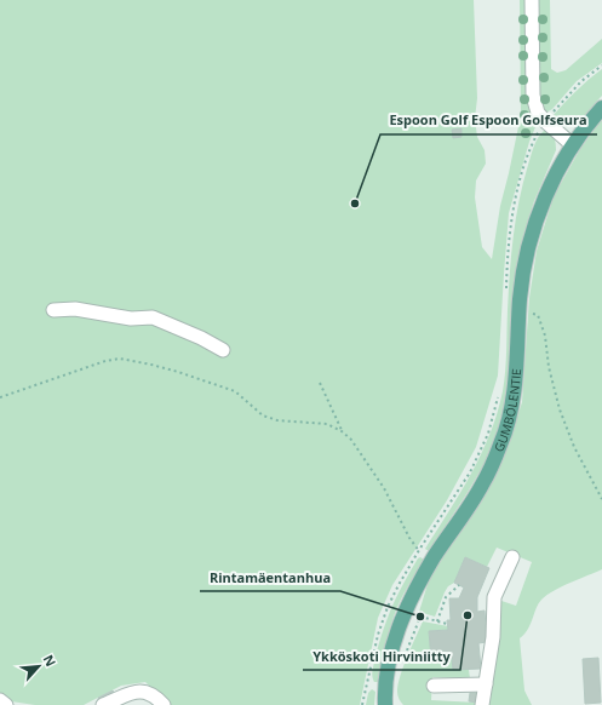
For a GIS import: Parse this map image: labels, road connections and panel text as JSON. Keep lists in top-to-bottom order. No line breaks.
{"streets":{"main road":["GUMBÖLENTIE"]},"places":["Espoon Golf Espoon Golfseura","Ykköskoti Hirviniitty","Rintamäentanhua"],"north":"top right"}
